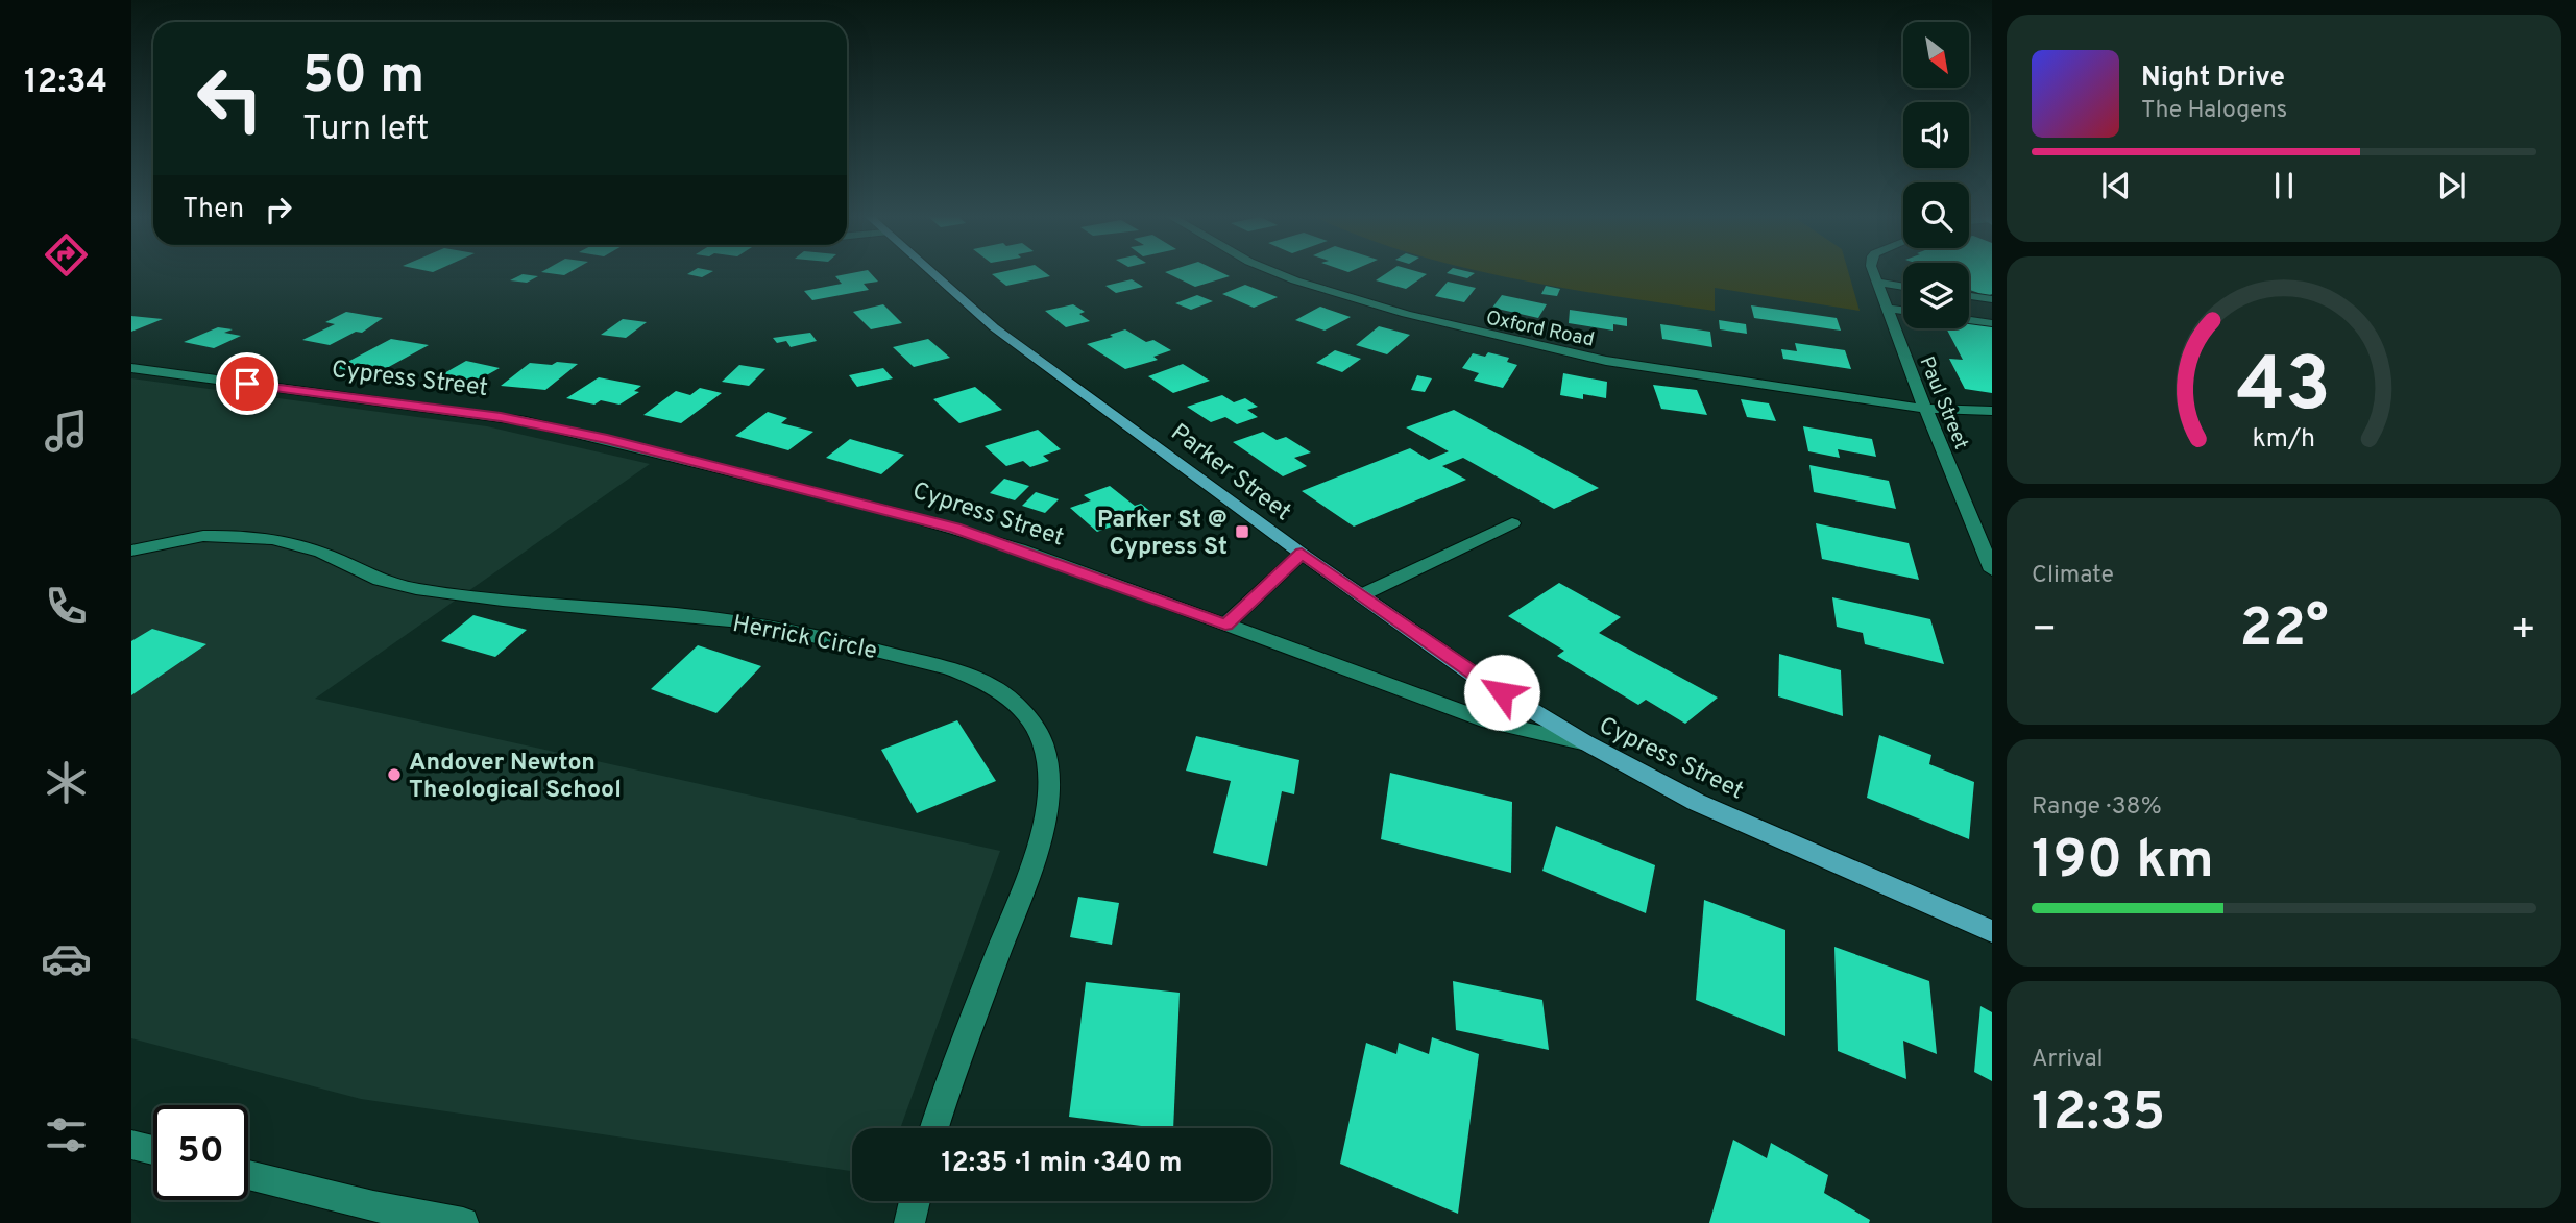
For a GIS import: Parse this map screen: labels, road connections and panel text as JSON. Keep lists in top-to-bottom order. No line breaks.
{"streets":{"main road":["Cypress Street","Parker Street"],"street":["Oxford Road","Paul Street","Herrick Circle"]},"crossings":[["Oxford Road","Paul Street"],["Cypress Street","Parker Street"]],"places":{"transit":["Parker St @ Cypress St"],"other":["Andover Newton Theological School"]},"north":"bottom right","page":{"tabs":"12:34","turn":["50 m","Turn left"],"song":["Night Drive","The Halogens"],"then":"Then","tile":["Climate",["Range · 38%","190 km"],["Arrival","12:35"]],"heat":["−","22°","+"],"limit":"50","trip":"12:35 · 1 min · 340 m","gauge":["43","km/h"]}}
